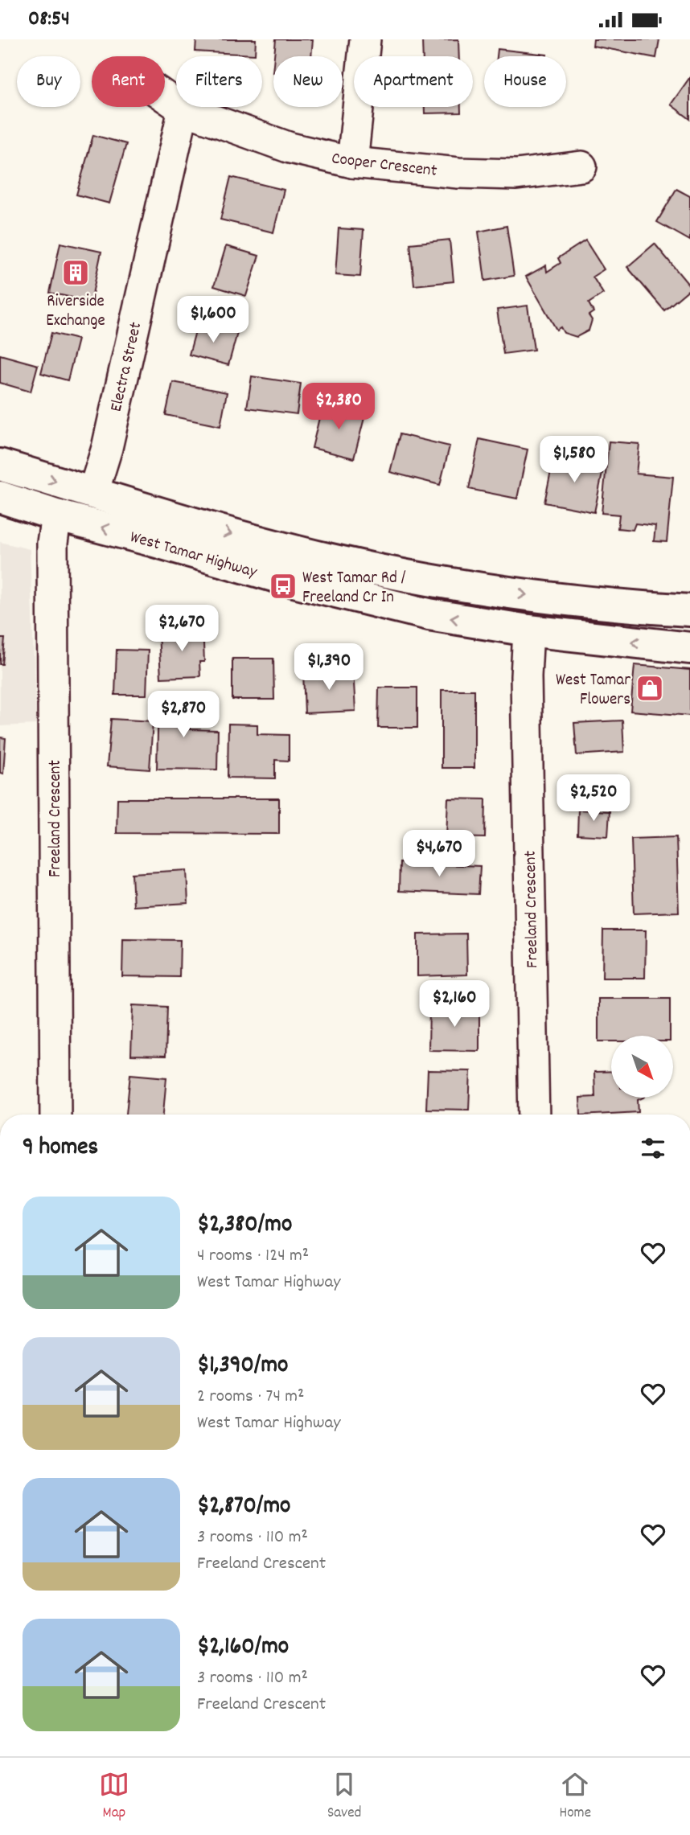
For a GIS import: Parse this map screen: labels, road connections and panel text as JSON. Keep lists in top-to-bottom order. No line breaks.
{"streets":{"highway":["West Tamar Highway"],"street":["Cooper Crescent","Electra Street","Freeland Crescent"]},"crossings":[["Cooper Crescent","Electra Street"],["Electra Street","West Tamar Highway"],["West Tamar Highway","Freeland Crescent"]],"places":{"building":["Riverside Exchange"],"bus stop":["West Tamar Rd / Freeland Cr In"],"shop":["West Tamar Flowers"]},"north":"bottom right","page":{"status":"08:54","chip":["Buy","Rent","Filters","New","Apartment","House"],"price":["$1,600","$2,380","$1,580","$2,670","$1,390","$2,870","$2,520","$4,670","$2,160"],"heading":"9 homes","list":[{"name":"$2,380/mo","note":"4 rooms · 124 m² · West Tamar Highway"},{"name":"$1,390/mo","note":"2 rooms · 74 m² · West Tamar Highway"},{"name":"$2,870/mo","note":"3 rooms · 110 m² · Freeland Crescent"},{"name":"$2,160/mo","note":"3 rooms · 110 m² · Freeland Crescent"}],"tabs":["Map","Saved","Home"]}}
